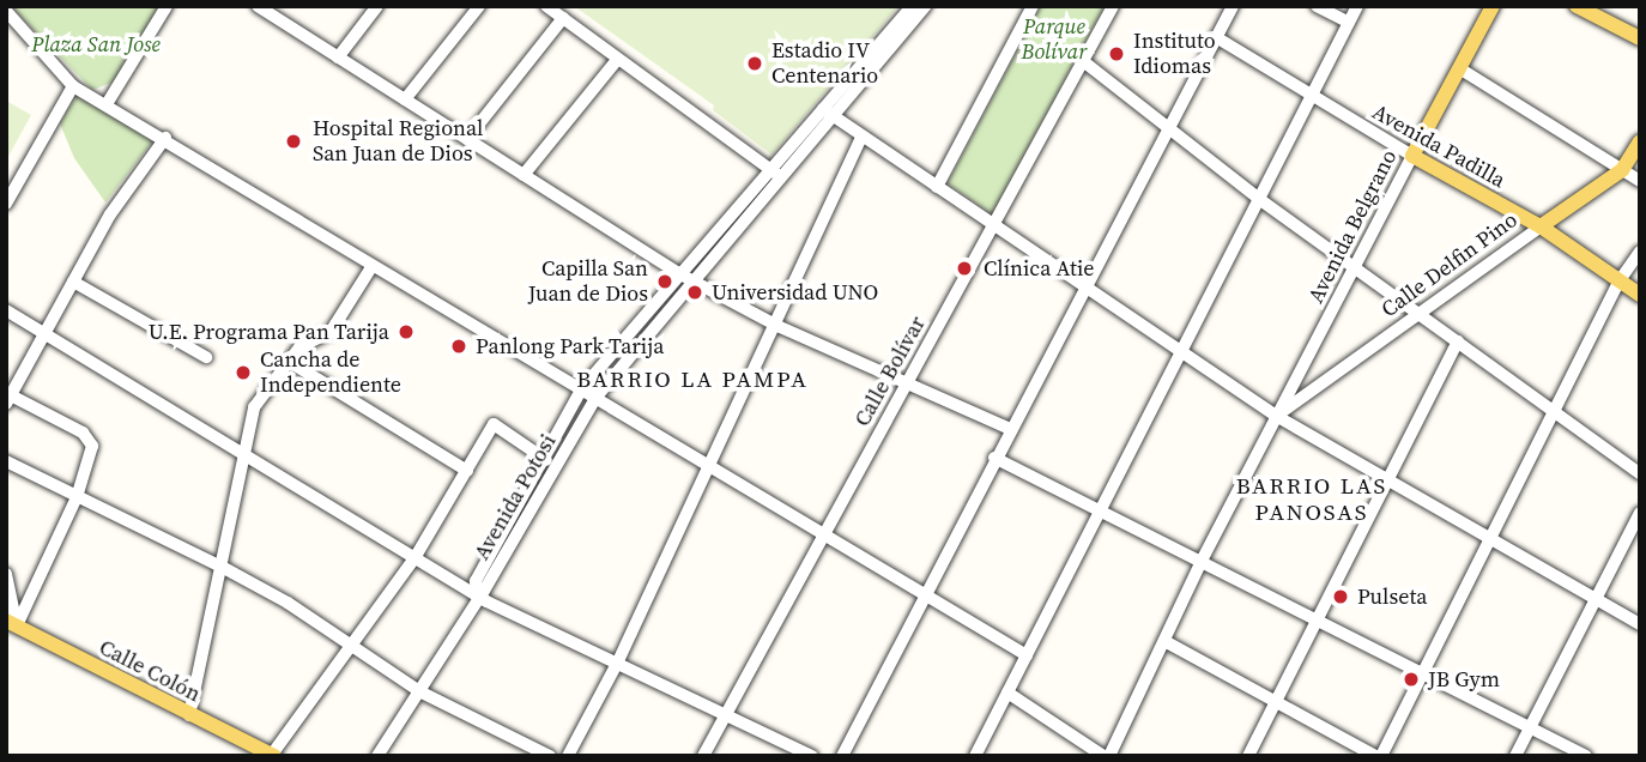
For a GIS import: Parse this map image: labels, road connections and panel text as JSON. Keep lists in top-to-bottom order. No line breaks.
{"streets":{"main road":["Avenida Padilla","Avenida Belgrano","Calle Delfin Pino","Calle Colón"],"street":["Calle Bolívar","Avenida Potosi"]},"crossings":[["Avenida Padilla","Avenida Belgrano"],["Avenida Padilla","Calle Delfin Pino"],["Avenida Belgrano","Calle Delfin Pino"]],"districts":["BARRIO LA PAMPA","BARRIO LAS PANOSAS"],"parks":["Parque Bolívar","Plaza San Jose"],"places":["Instituto Idiomas","Estadio IV Centenario","Hospital Regional San Juan de Dios","Clínica Atie","Capilla San Juan de Dios","Universidad UNO","U.E. Programa Pan Tarija","Panlong Park Tarija","Cancha de Independiente","Pulseta","JB Gym"]}
